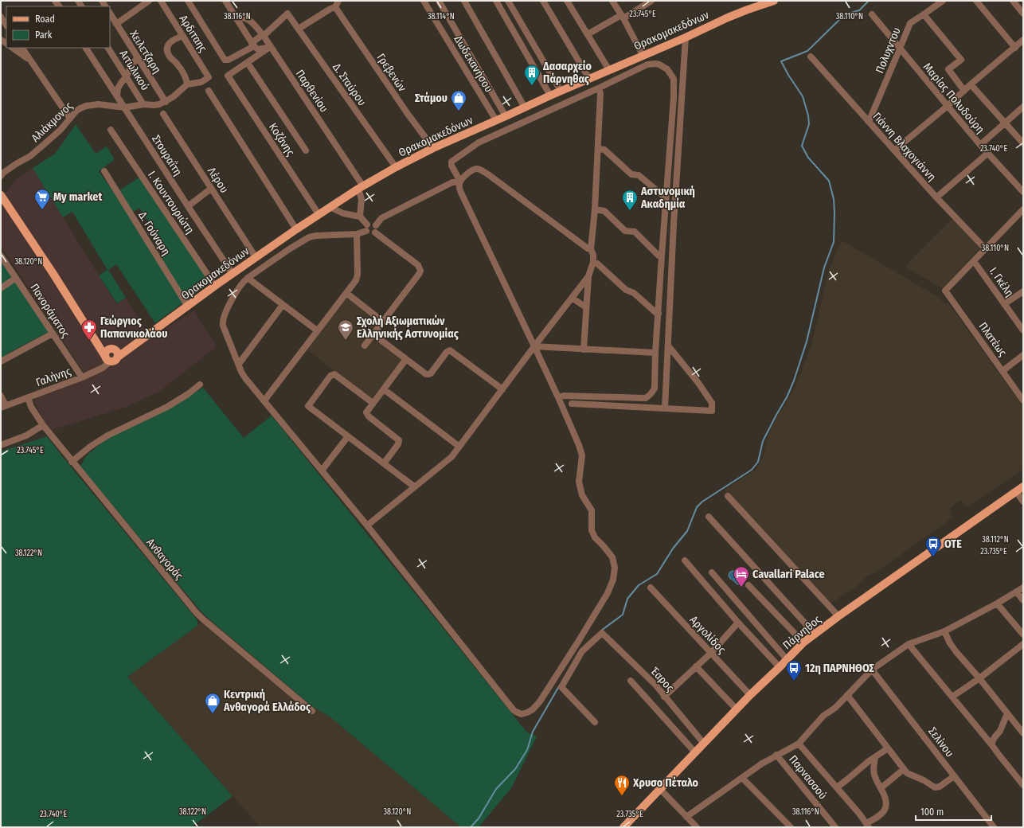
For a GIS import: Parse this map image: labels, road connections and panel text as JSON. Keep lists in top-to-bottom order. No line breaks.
{"streets":{"main road":["Θρακομακεδόνων","Πάρνηθος"],"street":["Αρδιταης","Πολυχντου","Χειλετζαρη","Δωδεκανήσου","Αιτωλικού","Γρεβενών","Δ. Σταύρου","Παρθενίου","Μαρίας Πολυδούρη","Αλιάκμονος","Κοζάνης","Γιάννη Βλαχογιάννη","Στουραΐτη","Λέρου","Ι. Κουντουριώτη","Δ. Γούναρη","Ι. Γκέλη","Πανοράματος","Πλατέως","Γαλήνης","Ανθαγοράς","Αργολίδος","Έαρος","Σελίνου","Παρνασσού"]},"crossings":[["Θρακομακεδόνων","Δωδεκανήσου"],["Θρακομακεδόνων","Γρεβενών"],["Θρακομακεδόνων","Δ. Σταύρου"],["Θρακομακεδόνων","Παρθενίου"],["Θρακομακεδόνων","Κοζάνης"],["Θρακομακεδόνων","Στουραΐτη"],["Θρακομακεδόνων","Λέρου"],["Θρακομακεδόνων","Ι. Κουντουριώτη"],["Θρακομακεδόνων","Δ. Γούναρη"],["Θρακομακεδόνων","Γαλήνης"],["Πολυχντου","Μαρίας Πολυδούρη"],["Πολυχντου","Γιάννη Βλαχογιάννη"],["Χειλετζαρη","Αλιάκμονος"],["Αιτωλικού","Αλιάκμονος"],["Δ. Σταύρου","Παρθενίου"],["Αλιάκμονος","Στουραΐτη"],["Ι. Γκέλη","Πλατέως"],["Πανοράματος","Γαλήνης"],["Γαλήνης","Ανθαγοράς"],["Πάρνηθος","Αργολίδος"],["Πάρνηθος","Έαρος"]],"places":{"building":["Δασαρχείο Πάρνηθας","Αστυνομική Ακαδημία"],"shop":["Στάμου","Κεντρική Ανθαγορά Ελλάδος"],"supermarket":["My market"],"pharmacy":["Γεώργιος Παπανικολάου"],"school or university":["Σχολή Αξιωματικών Ελληνικής Αστυνομίας"],"bus stop":["ΟΤΕ","12η ΠΑΡΝΗΘΟΣ"],"hotel":["Cavallari Palace"],"restaurant":["Χρυσο Πέταλο"]},"legend":["Road","Park"],"scale_bar":"100 m","coordinates":["23.745°E","38.114°N","38.116°N","38.110°N","23.740°E","38.120°N","38.112°N","23.735°E","38.122°N"]}
